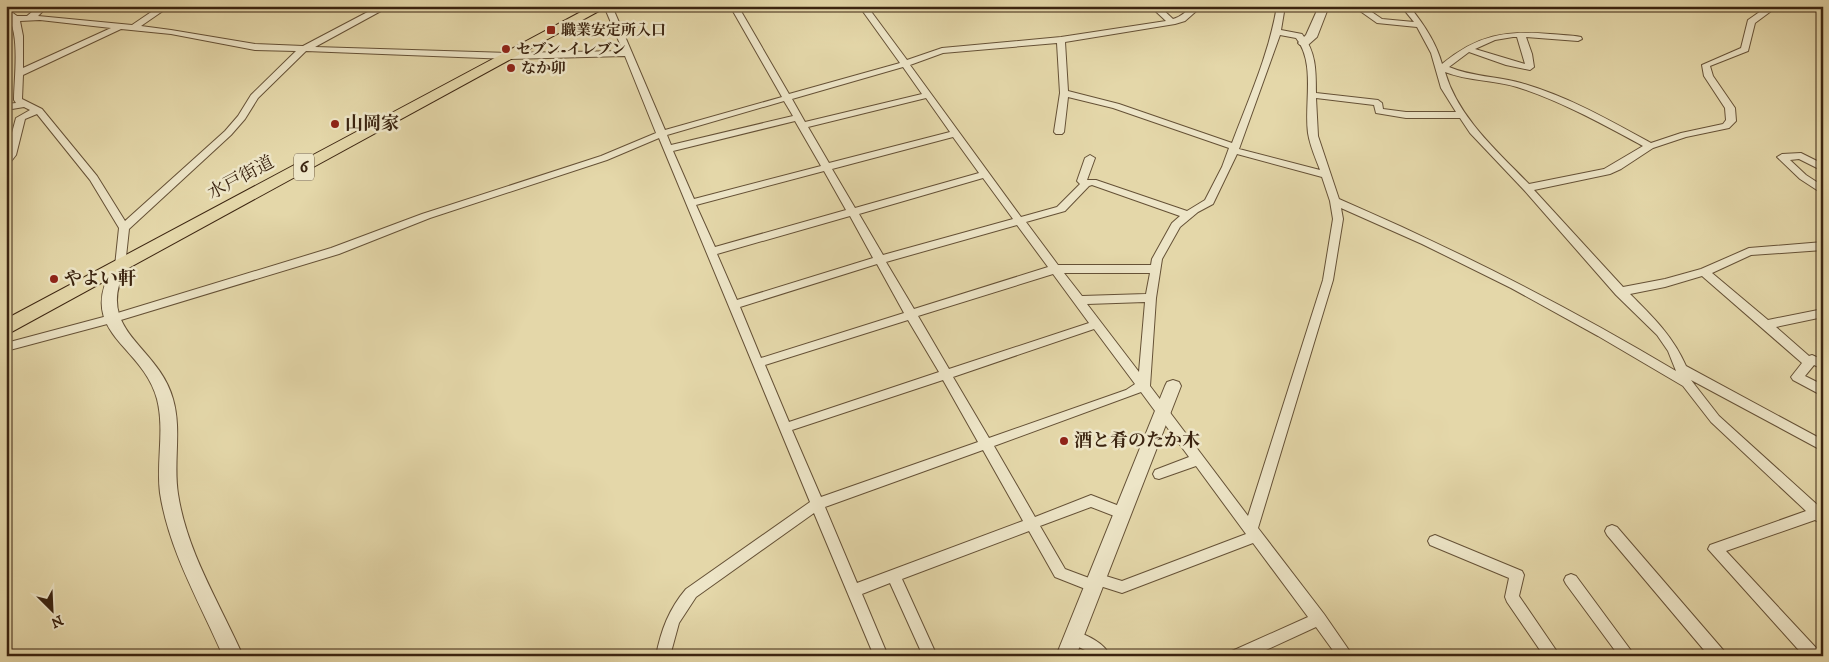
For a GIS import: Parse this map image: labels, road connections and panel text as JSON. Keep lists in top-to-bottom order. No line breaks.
{"streets":{"highway":["6","水戸街道"]},"places":{"transit":["職業安定所入口"],"other":["セブン-イレブン","なか卯","山岡家","やよい軒","酒と肴のたか木"]},"north":"bottom right"}
